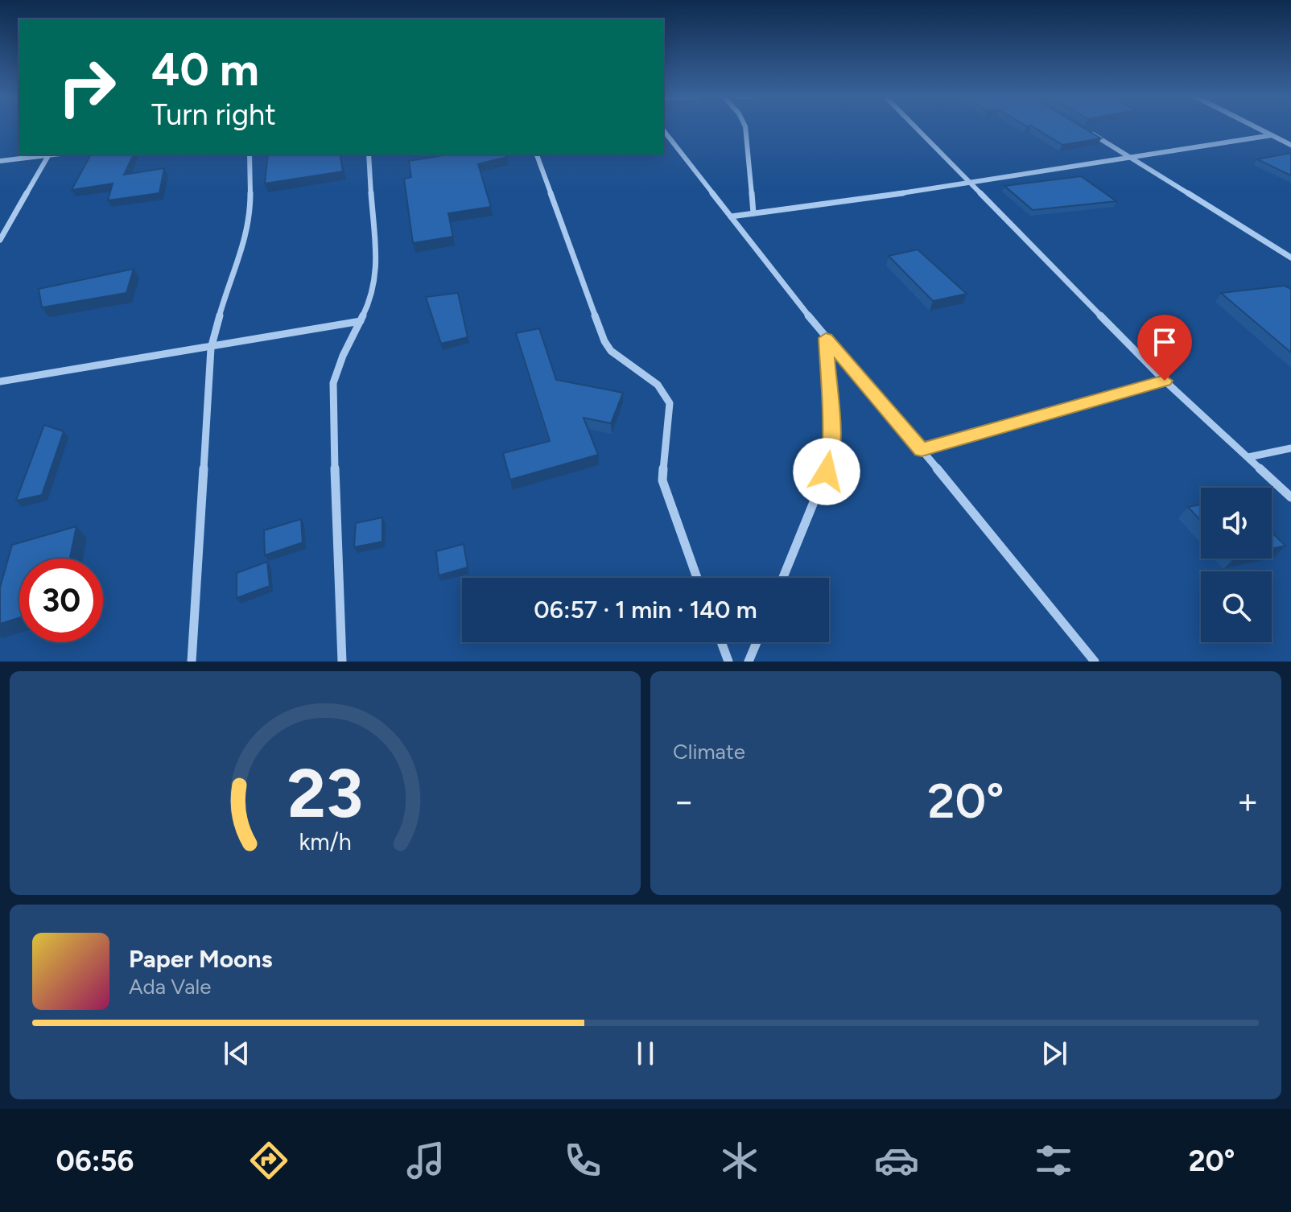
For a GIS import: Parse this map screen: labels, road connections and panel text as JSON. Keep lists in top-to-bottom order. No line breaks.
{"page":{"turn":["40 m","Turn right"],"limit":"30","trip":"06:57 · 1 min · 140 m","tile":"Climate","heat":["−","20°","+"],"song":["Paper Moons","Ada Vale"],"tabs":["06:56","20°"],"gauge":["23","km/h"]}}
